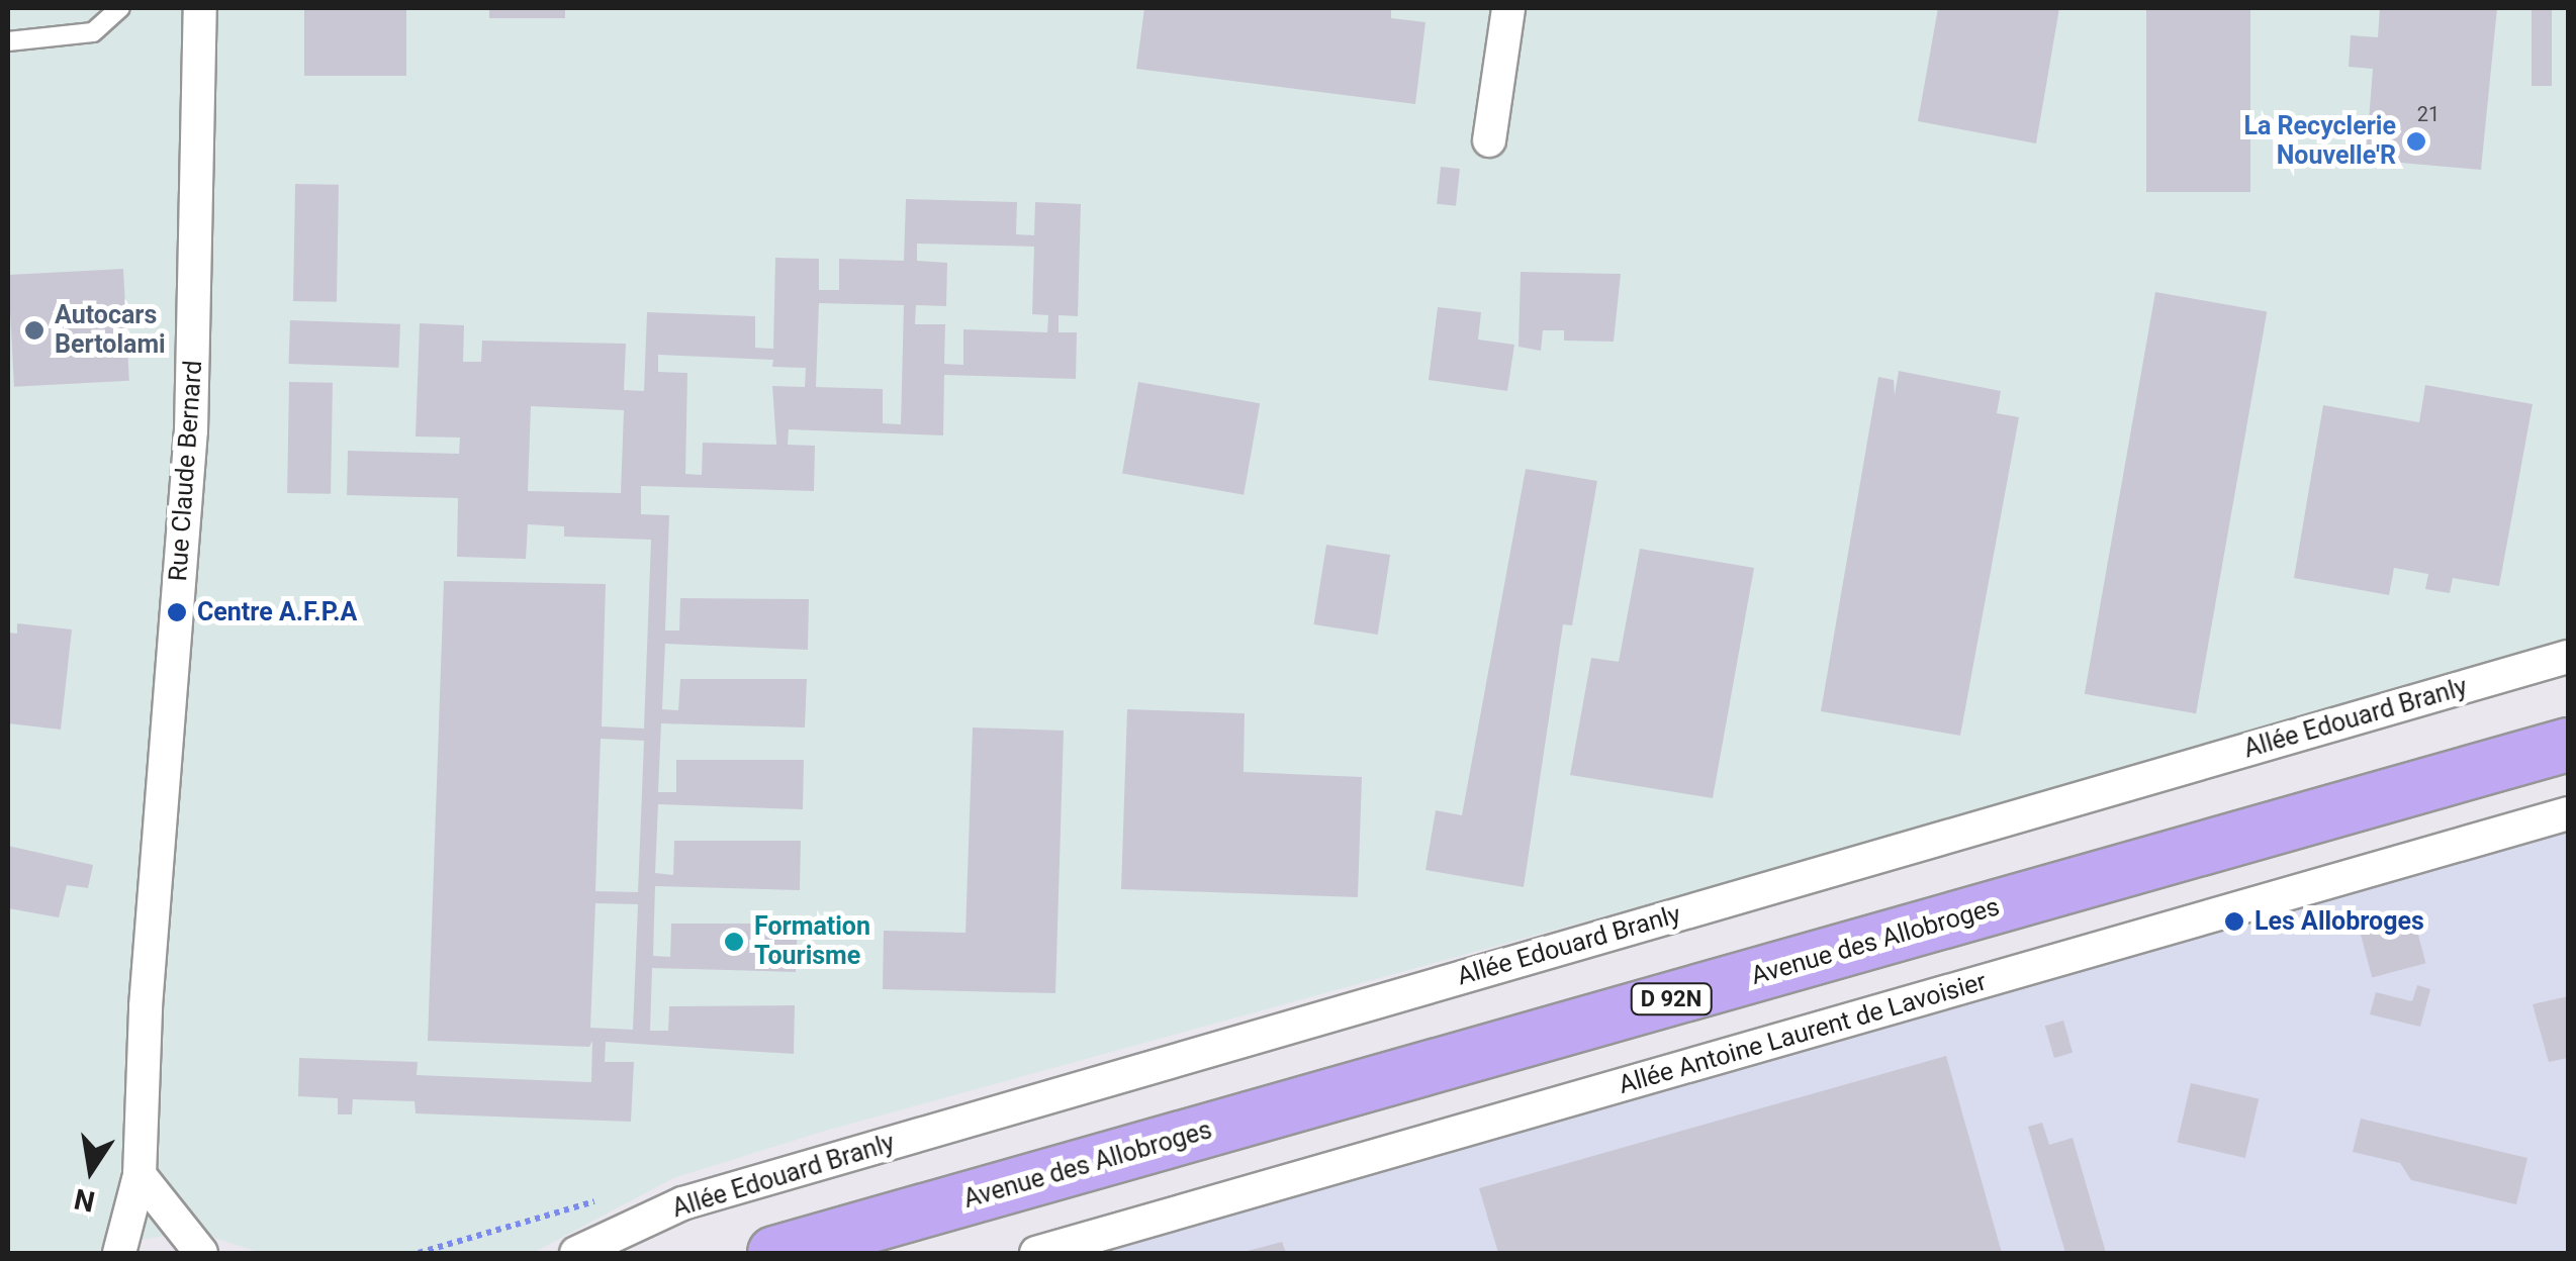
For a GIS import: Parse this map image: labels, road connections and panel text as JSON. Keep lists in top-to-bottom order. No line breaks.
{"streets":{"main road":["Avenue des Allobroges","D 92N"],"street":["Rue Claude Bernard","Allée Edouard Branly","Allée Antoine Laurent de Lavoisier"]},"places":["La Recyclerie Nouvelle'R","Autocars Bertolami","Centre A.F.P.A","Les Allobroges","Formation Tourisme"],"house_numbers":["21"],"north":"bottom"}
